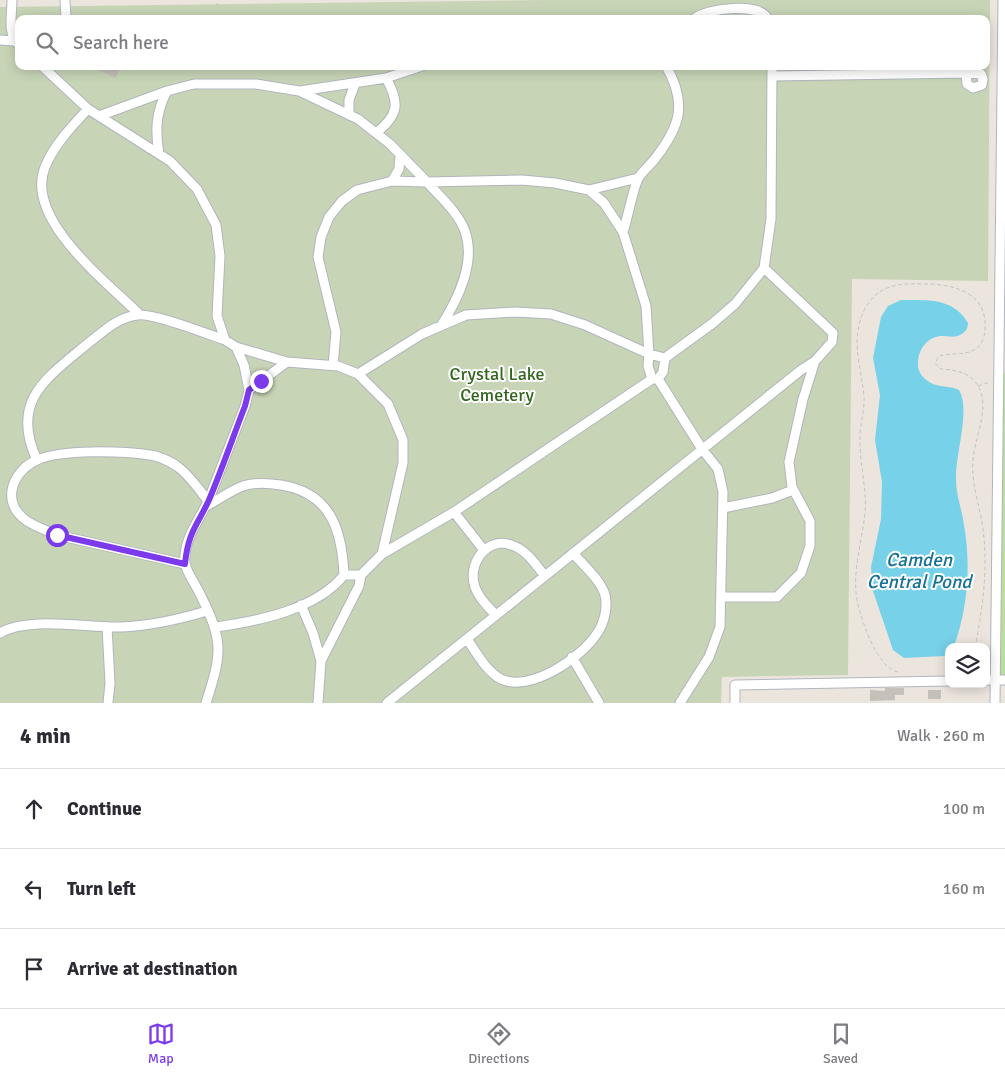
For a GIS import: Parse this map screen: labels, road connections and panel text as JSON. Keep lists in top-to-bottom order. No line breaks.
{"water":["Camden Central Pond"],"parks":["Crystal Lake Cemetery"],"page":{"search":"Search here","heading":["4 min","Walk · 260 m"],"list":[["Continue","100 m"],["Turn left","160 m"],"Arrive at destination"],"nav":["Map","Directions","Saved"]}}
